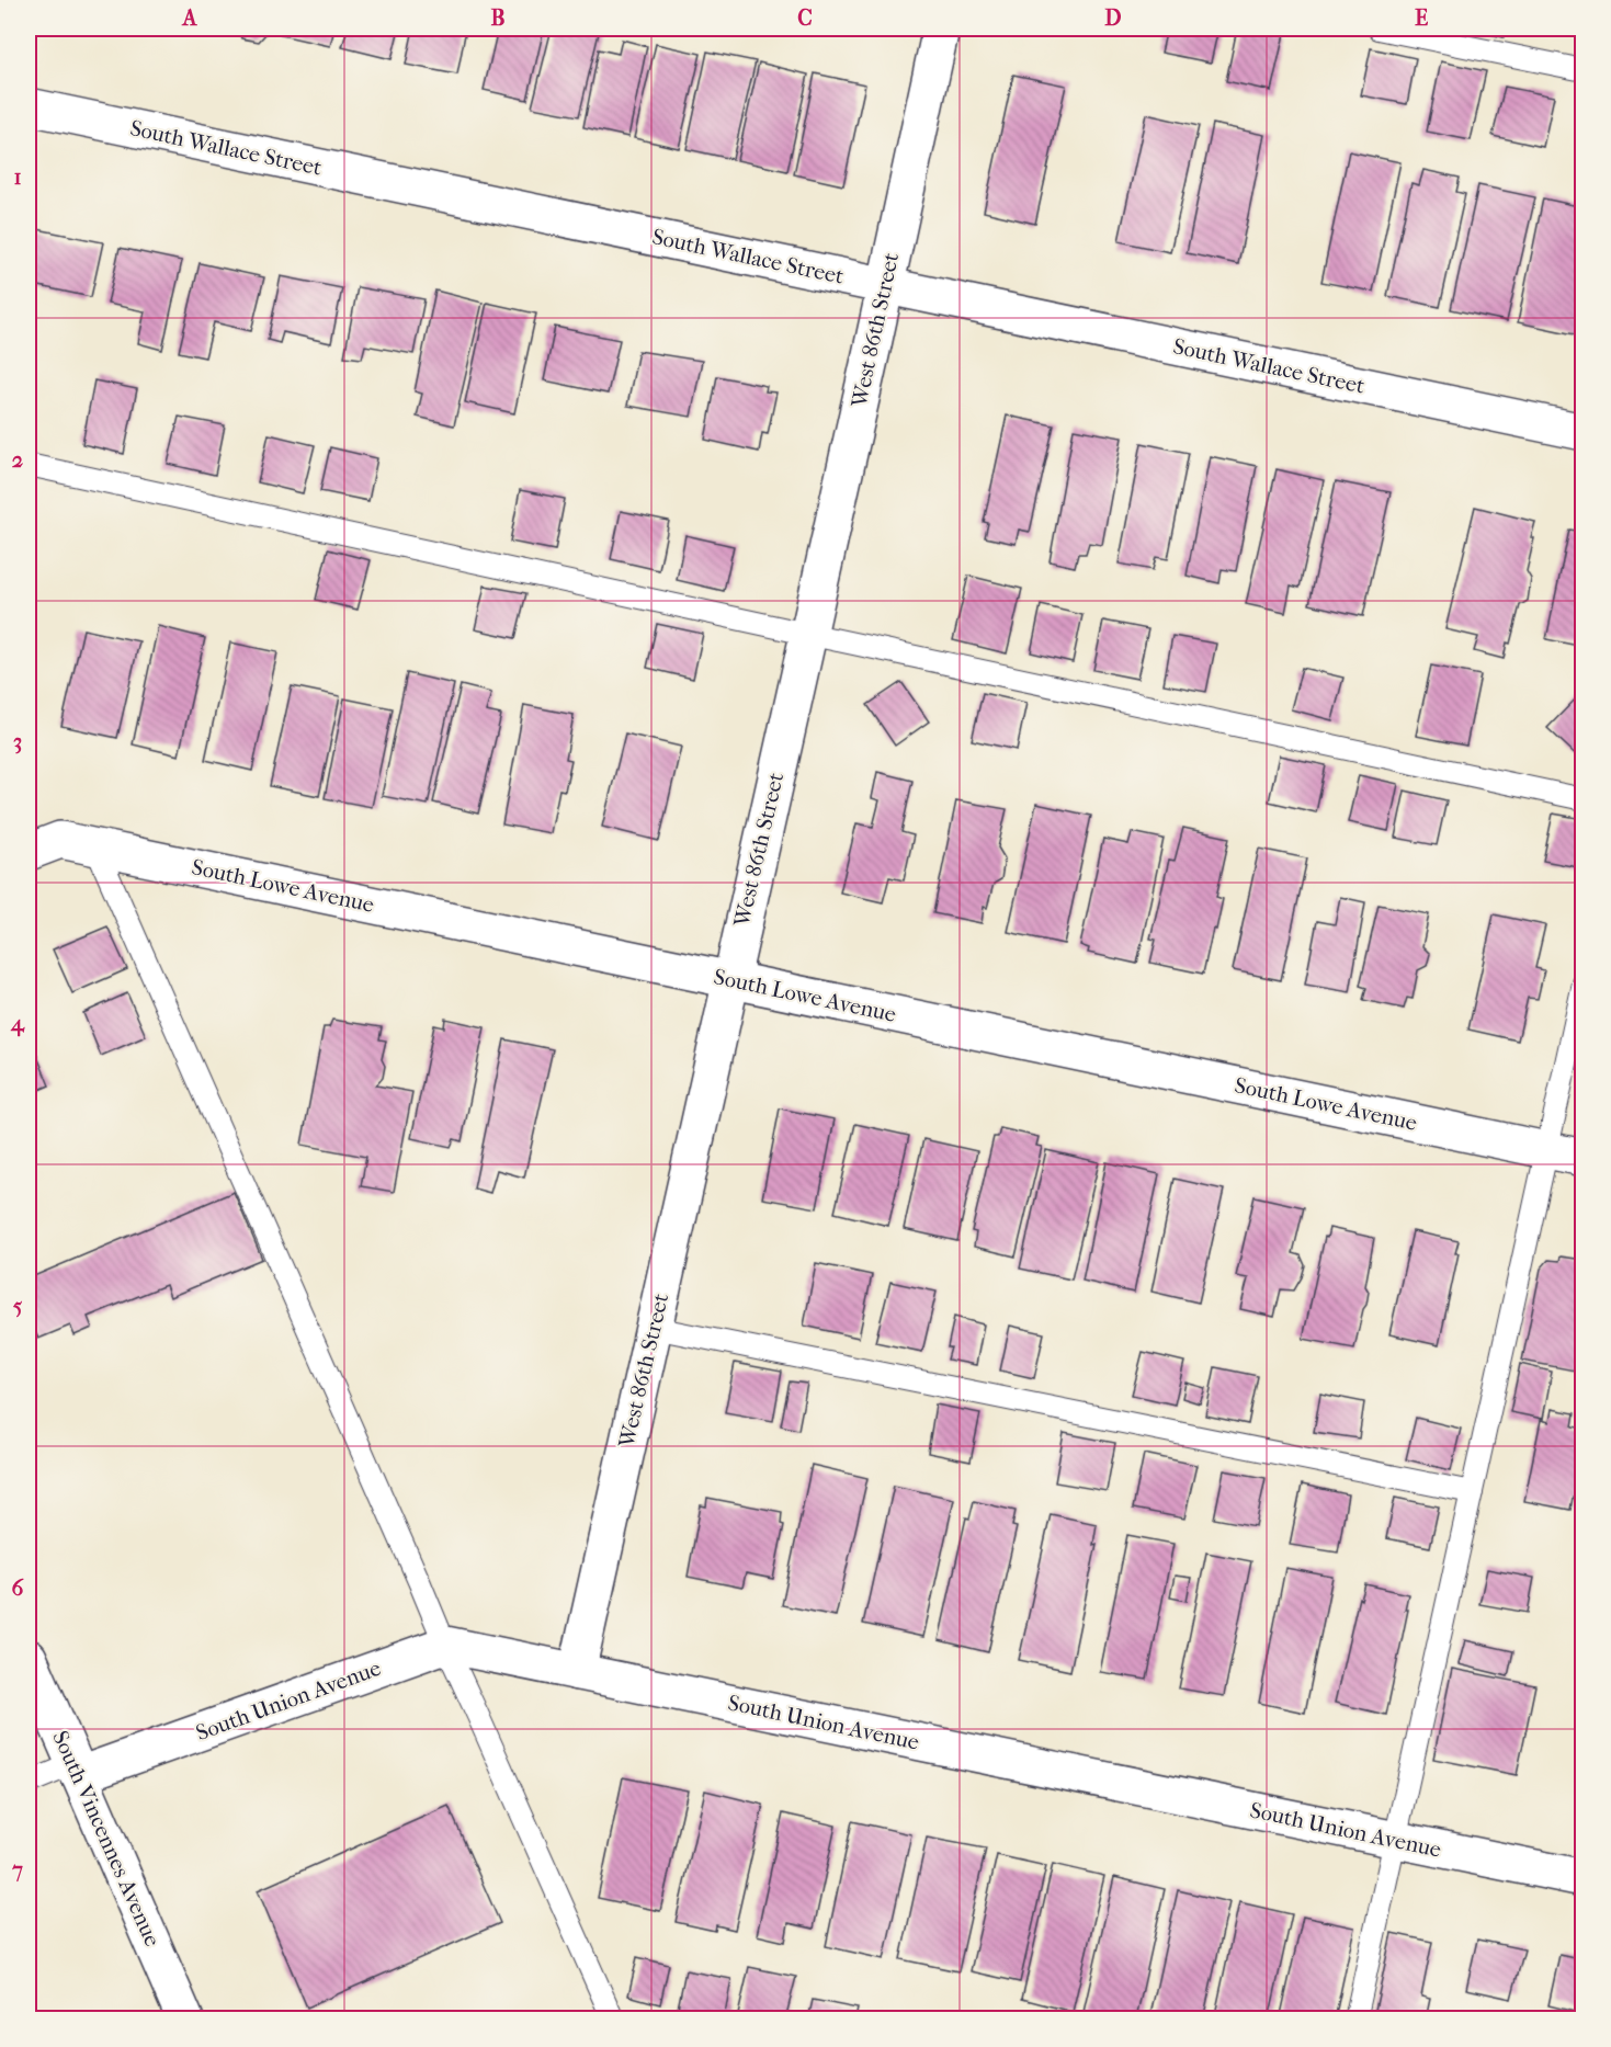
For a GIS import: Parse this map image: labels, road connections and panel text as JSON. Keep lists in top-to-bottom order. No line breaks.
{"streets":{"street":["South Wallace Street","West 86th Street","South Lowe Avenue","South Union Avenue","South Vincennes Avenue"]},"crossings":[["South Wallace Street","West 86th Street"],["West 86th Street","South Lowe Avenue"],["West 86th Street","South Union Avenue"],["South Union Avenue","South Vincennes Avenue"]],"grid":{"columns":["A","B","C","D","E"],"rows":["1","2","3","4","5","6","7"]}}
